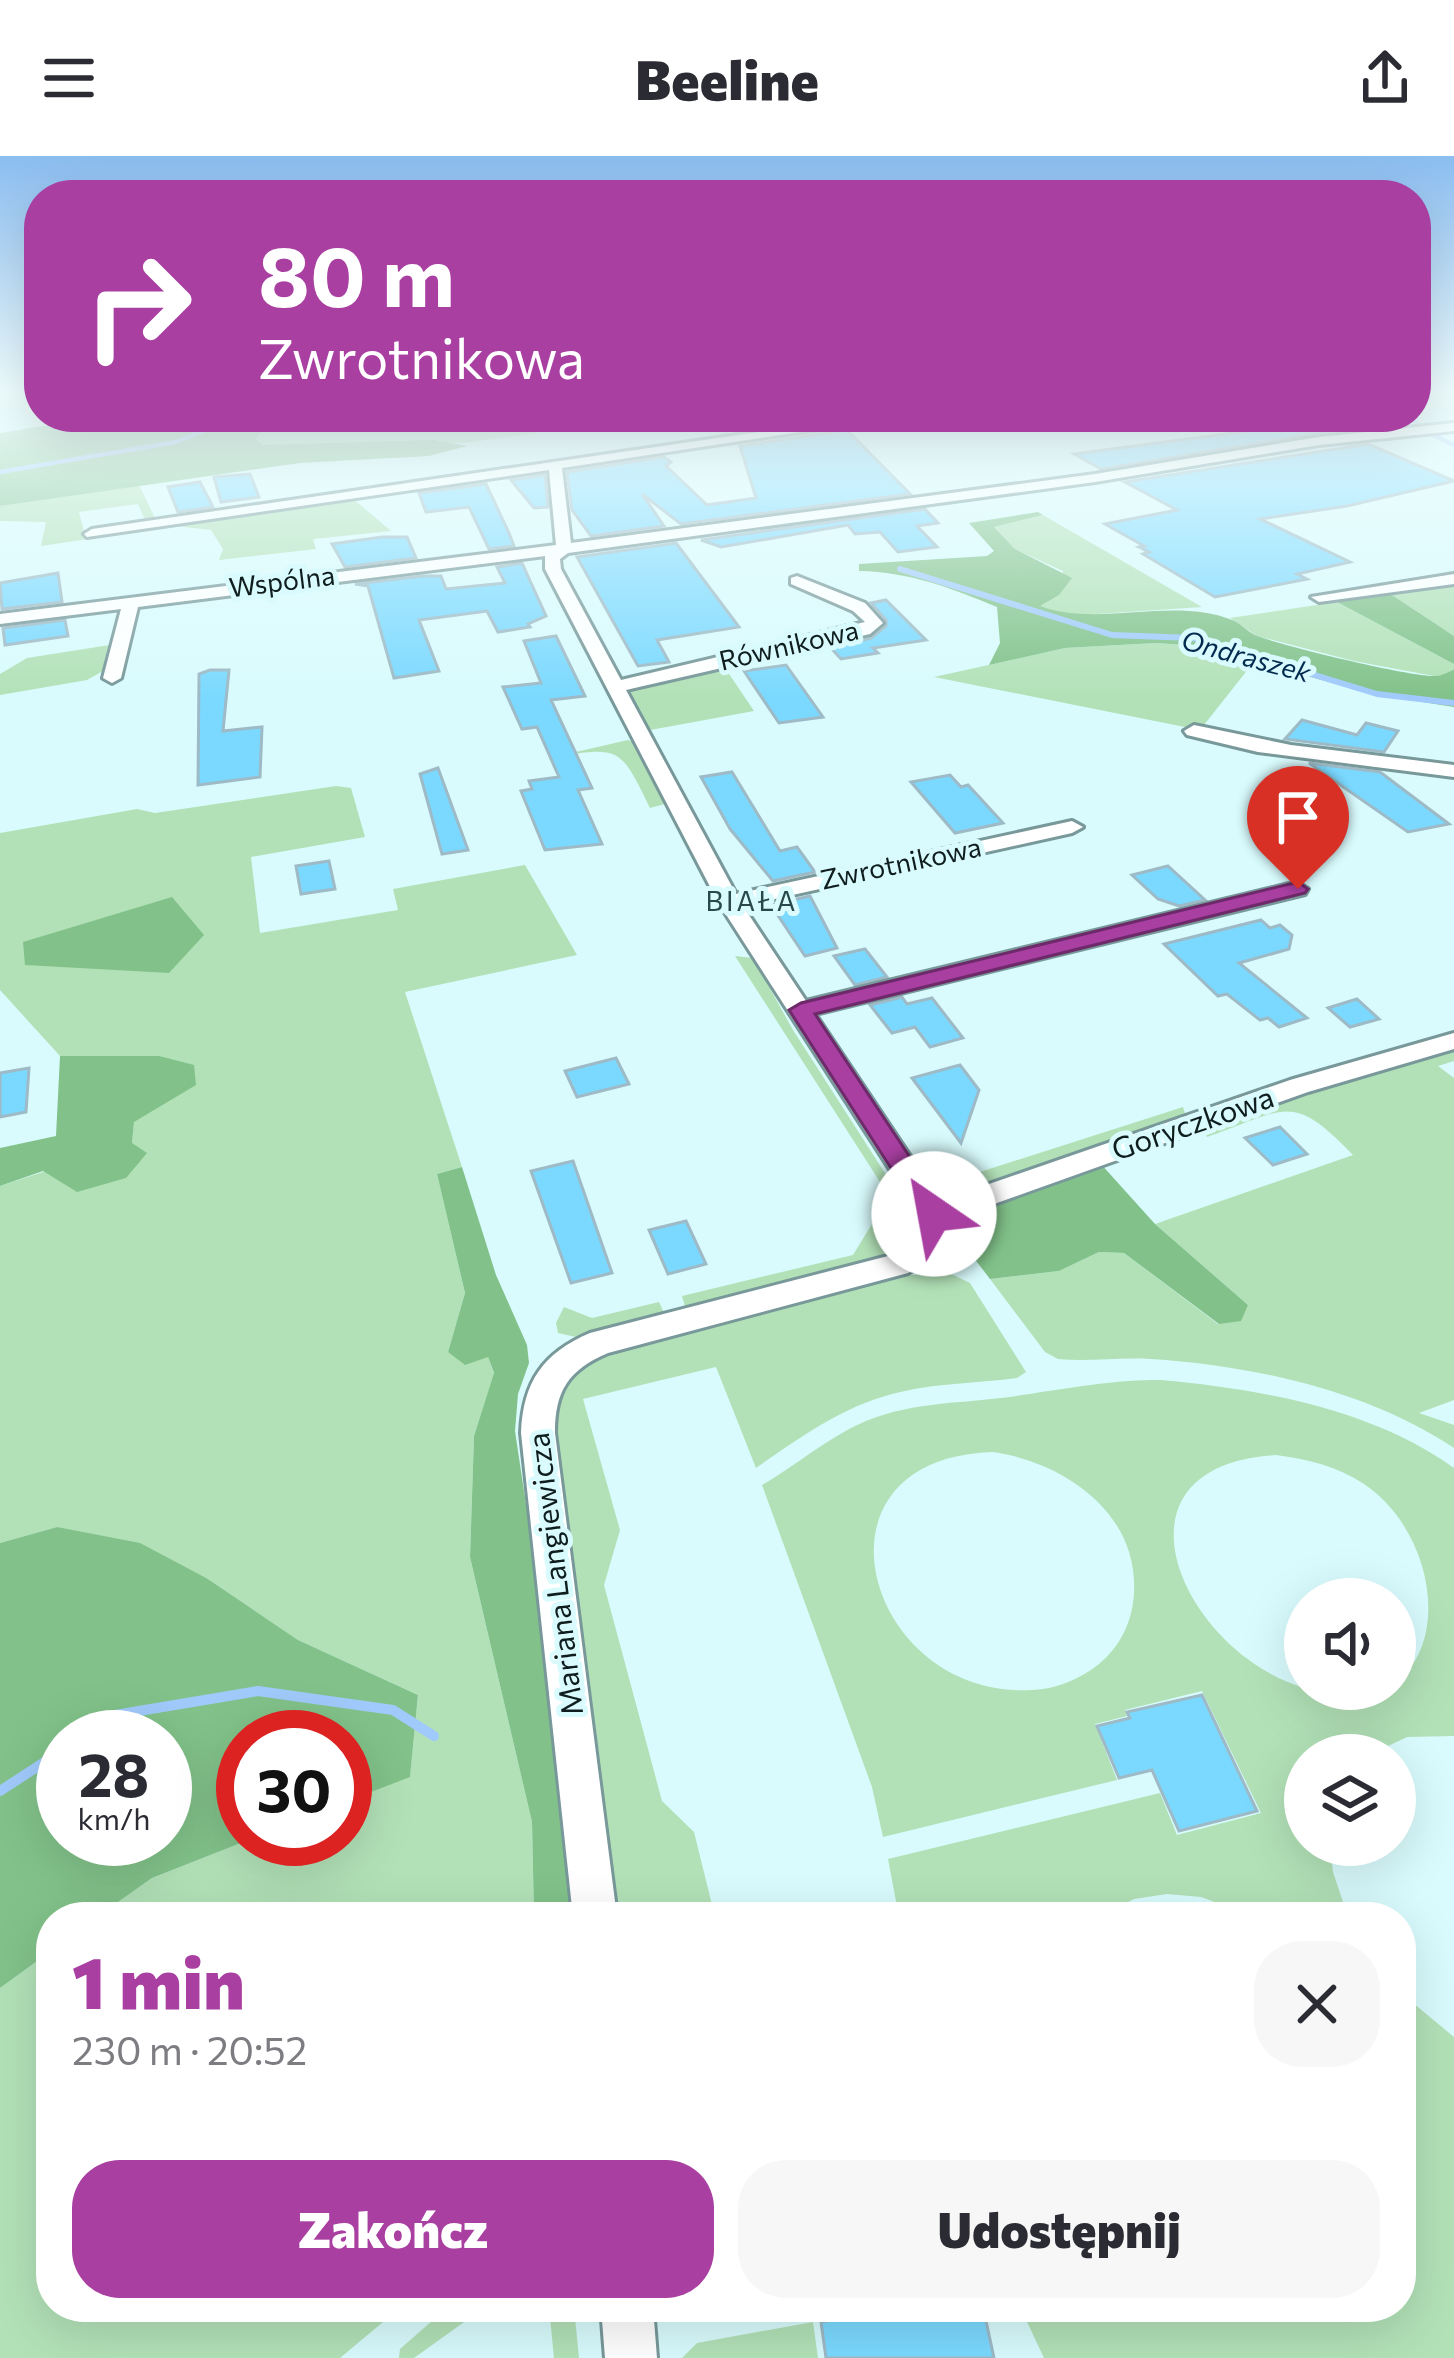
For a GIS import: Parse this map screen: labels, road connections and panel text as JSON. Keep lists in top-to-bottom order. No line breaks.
{"streets":{"street":["Wspólna","Równikowa","Zwrotnikowa","Goryczkowa","Mariana Langiewicza"]},"crossings":[["Goryczkowa","Mariana Langiewicza"]],"districts":["BIAŁA"],"water":["Ondraszek"],"page":{"header":"Beeline","turn":["80 m","Zwrotnikowa"],"speed":"28 km/h","limit":"30","heading":["1 min","230 m · 20:52"],"buttons":["Zakończ","Udostępnij"]}}
